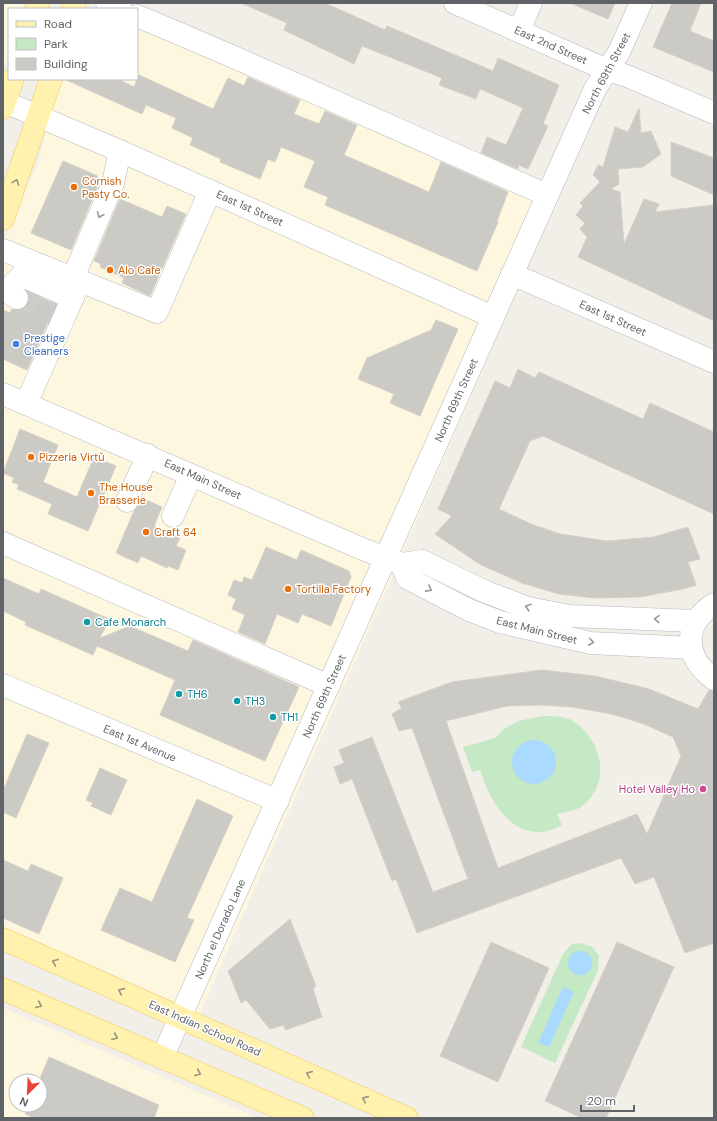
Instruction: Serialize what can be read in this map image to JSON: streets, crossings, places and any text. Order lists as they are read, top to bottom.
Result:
{
  "streets": {
    "main road": ["East Indian School Road"],
    "street": [
      "East 2nd Street",
      "North 69th Street",
      "East 1st Street",
      "East Main Street",
      "East 1st Avenue",
      "North el Dorado Lane"
    ]
  },
  "crossings": [
    ["East 2nd Street", "North 69th Street"],
    ["North 69th Street", "East 1st Street"],
    ["North 69th Street", "East Main Street"],
    ["North 69th Street", "East 1st Avenue"],
    ["North 69th Street", "North el Dorado Lane"],
    ["East 1st Avenue", "North el Dorado Lane"],
    ["North el Dorado Lane", "East Indian School Road"]
  ],
  "places": [
    "Cornish Pasty Co.",
    "Alo Cafe",
    "Prestige Cleaners",
    "Pizzeria Virtù",
    "The House Brasserie",
    "Craft 64",
    "Tortilla Factory",
    "Cafe Monarch",
    "TH6",
    "TH3",
    "TH1",
    "Hotel Valley Ho"
  ],
  "legend": ["Road", "Park", "Building"],
  "scale_bar": "20 m",
  "north": "bottom left"
}
